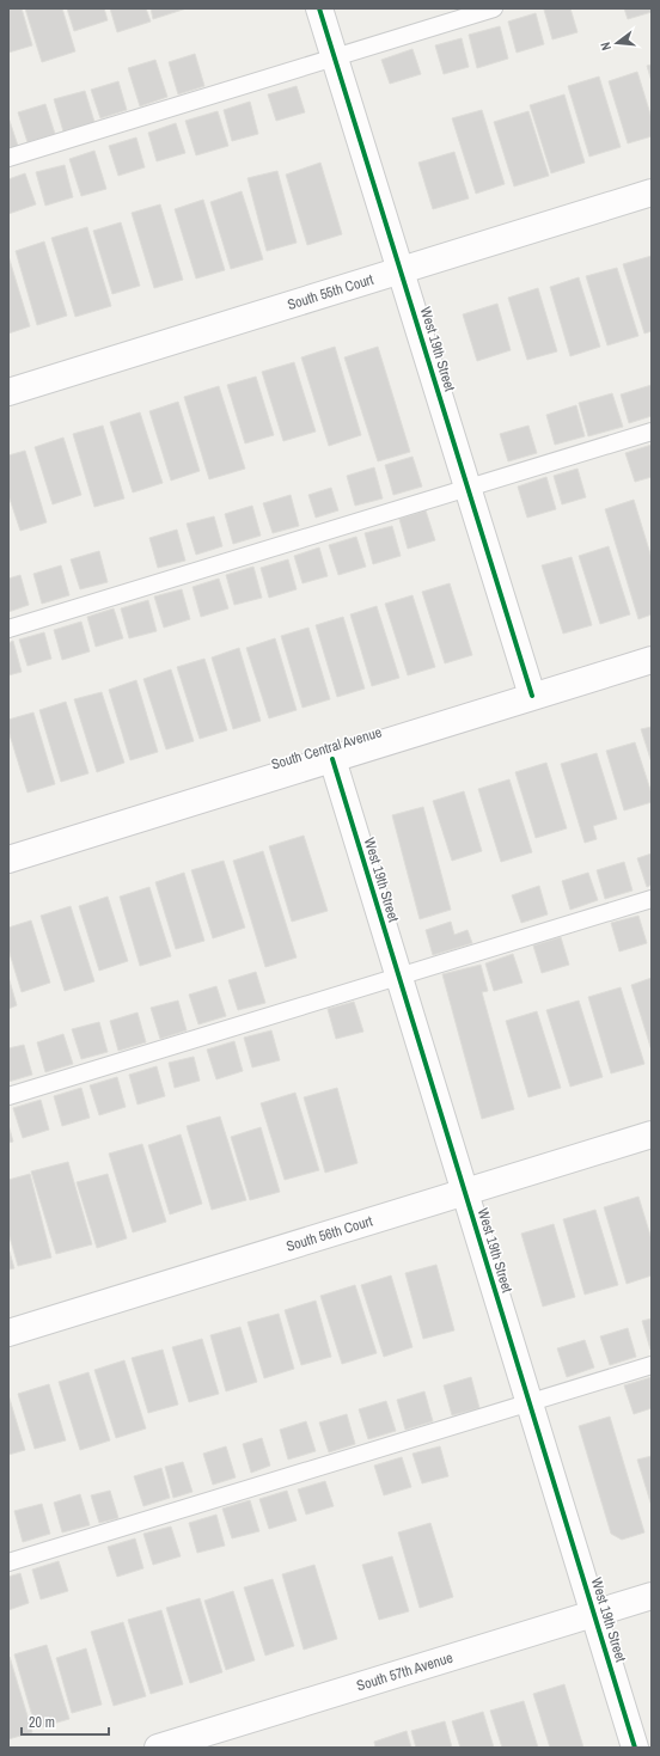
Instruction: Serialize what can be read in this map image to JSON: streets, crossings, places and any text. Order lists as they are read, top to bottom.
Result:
{
  "streets": {
    "street": [
      "South 55th Court",
      "West 19th Street",
      "South Central Avenue",
      "South 56th Court",
      "South 57th Avenue"
    ]
  },
  "crossings": [
    ["South 55th Court", "West 19th Street"],
    ["West 19th Street", "South Central Avenue"],
    ["West 19th Street", "South 56th Court"],
    ["West 19th Street", "South 57th Avenue"]
  ],
  "scale_bar": "20 m",
  "north": "left"
}
